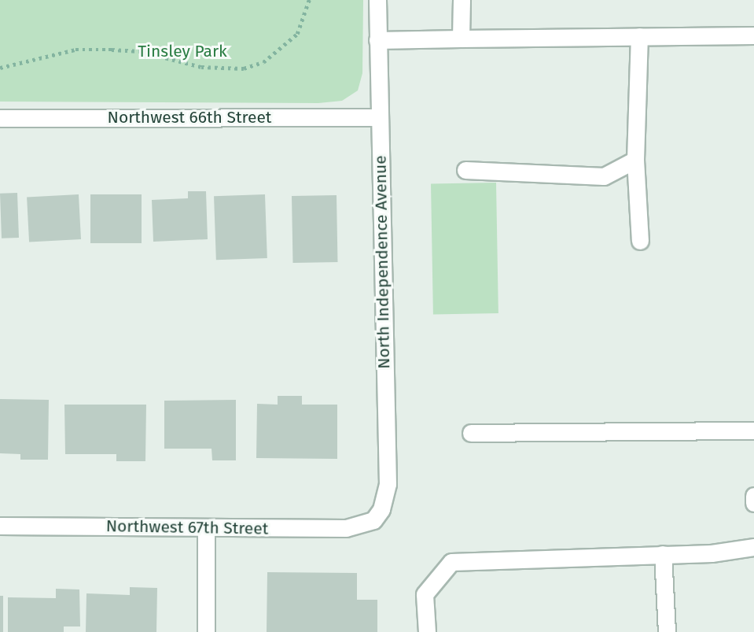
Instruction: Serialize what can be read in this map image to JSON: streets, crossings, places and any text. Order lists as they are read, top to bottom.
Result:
{
  "streets": {
    "street": ["Northwest 66th Street", "North Independence Avenue", "Northwest 67th Street"]
  },
  "crossings": [
    ["Northwest 66th Street", "North Independence Avenue"],
    ["North Independence Avenue", "Northwest 67th Street"]
  ],
  "parks": ["Tinsley Park"]
}
